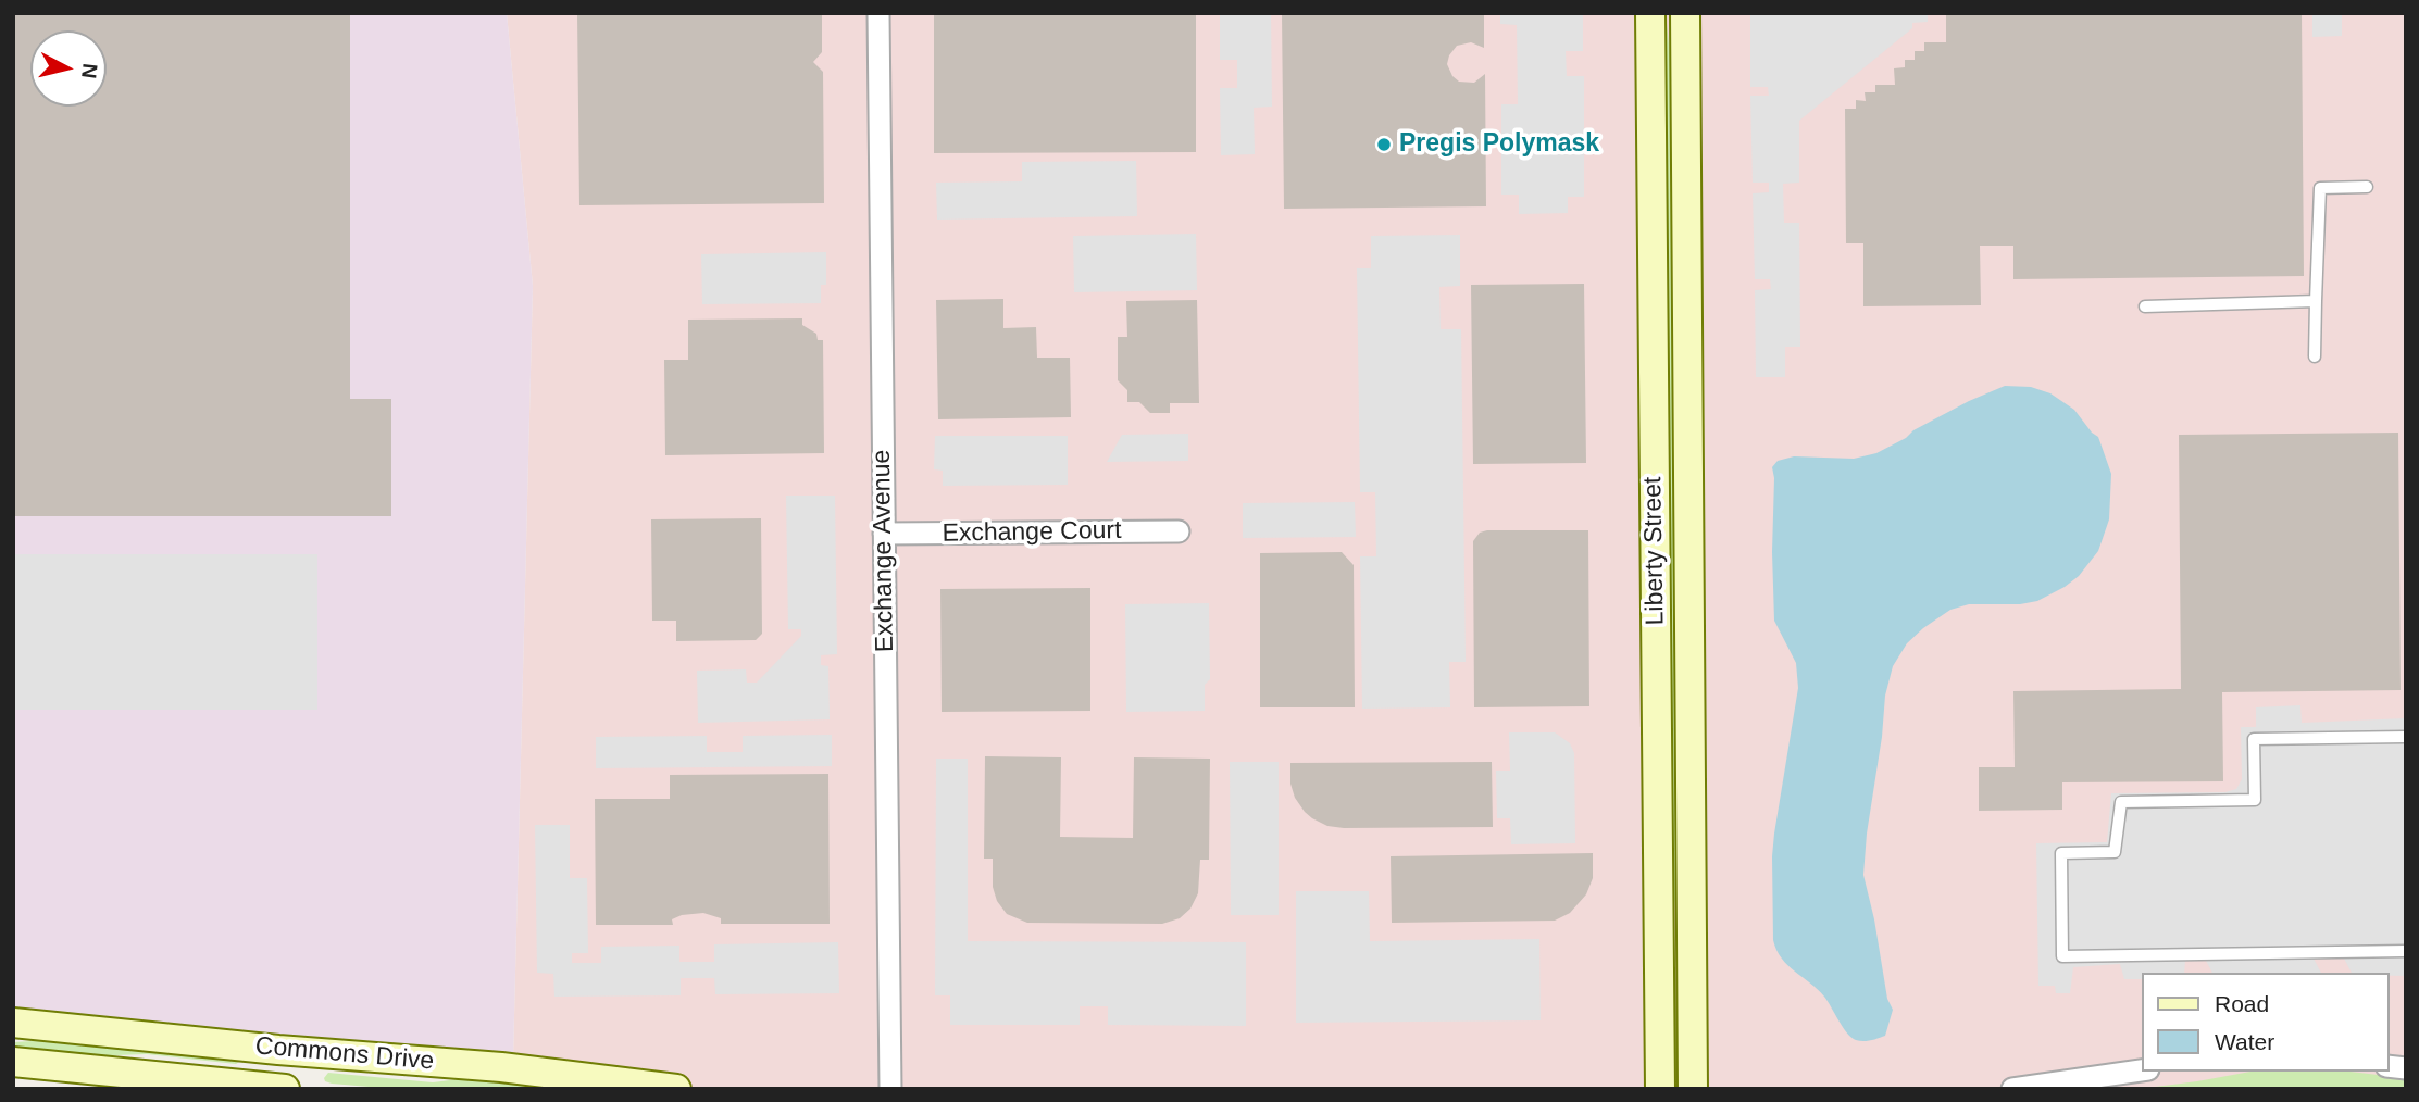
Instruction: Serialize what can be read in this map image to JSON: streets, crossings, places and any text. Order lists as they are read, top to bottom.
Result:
{
  "streets": {
    "street": [
      "Exchange Court",
      "Exchange Avenue",
      "Liberty Street",
      "Commons Drive"
    ]
  },
  "crossings": [
    ["Exchange Court", "Exchange Avenue"]
  ],
  "places": ["Pregis Polymask"],
  "legend": ["Road", "Water"],
  "north": "right"
}
